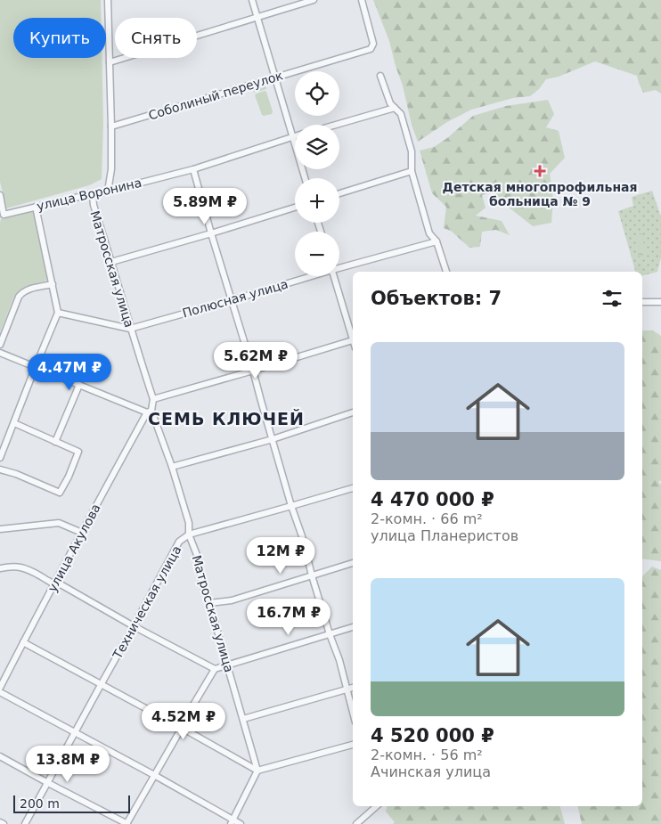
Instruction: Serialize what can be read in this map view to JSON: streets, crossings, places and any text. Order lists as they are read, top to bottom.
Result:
{
  "streets": {
    "street": [
      "Соболиный переулок",
      "улица Воронина",
      "Матросская улица",
      "Полюсная улица",
      "улица Акулова",
      "Техническая улица"
    ]
  },
  "crossings": [
    ["улица Воронина", "Матросская улица"],
    ["Матросская улица", "Полюсная улица"],
    ["Матросская улица", "улица Акулова"],
    ["Матросская улица", "Техническая улица"]
  ],
  "districts": ["СЕМЬ КЛЮЧЕЙ"],
  "places": {
    "health": ["Детская многопрофильная больница № 9"]
  },
  "scale_bar": "200 m",
  "page": {
    "chip": ["Купить", "Снять"],
    "map_buttons": ["+", "−"],
    "price": [
      "5.89M ₽",
      "5.62M ₽",
      "4.47M ₽",
      "12M ₽",
      "16.7M ₽",
      "4.52M ₽",
      "13.8M ₽"
    ],
    "heading": "Объектов: 7",
    "list": [
      {
        "name": "4 470 000 ₽",
        "note": "2-комн. · 66 m² · улица Планеристов"
      },
      {
        "name": "4 520 000 ₽",
        "note": "2-комн. · 56 m² · Ачинская улица"
      }
    ],
    "scale": "200 m"
  }
}
